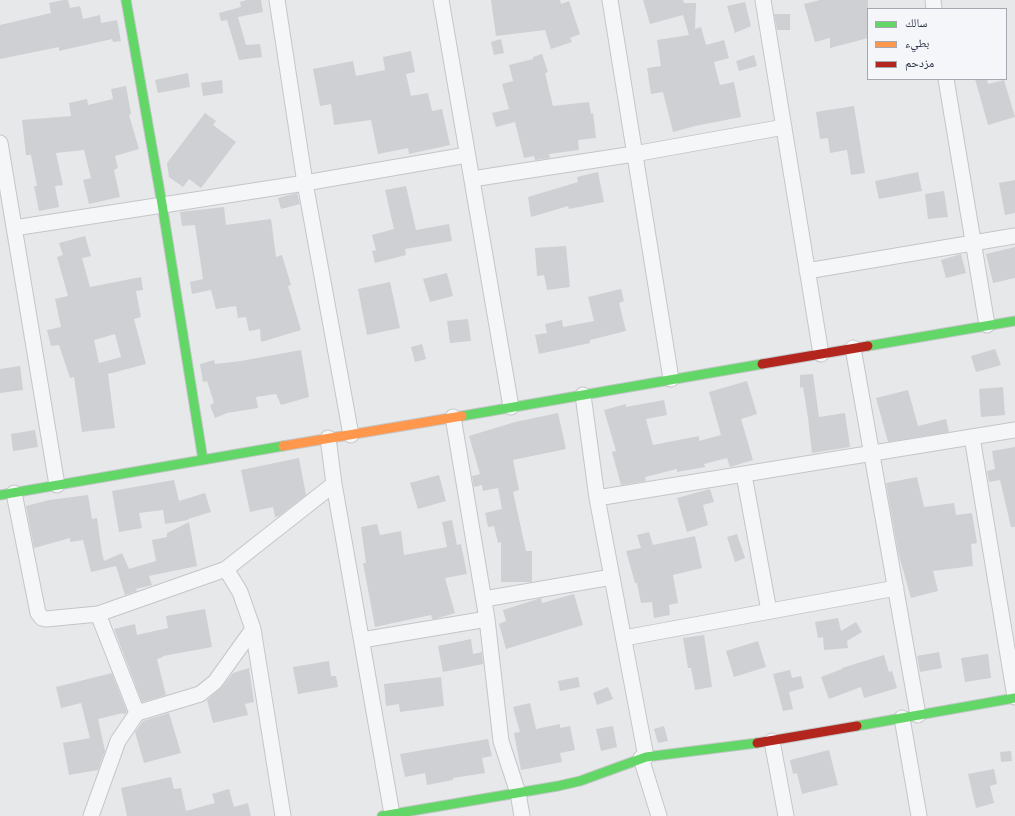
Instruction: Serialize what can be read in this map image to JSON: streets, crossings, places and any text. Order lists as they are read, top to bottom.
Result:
{
  "legend": ["سالك", "بطيء", "مزدحم"]
}
